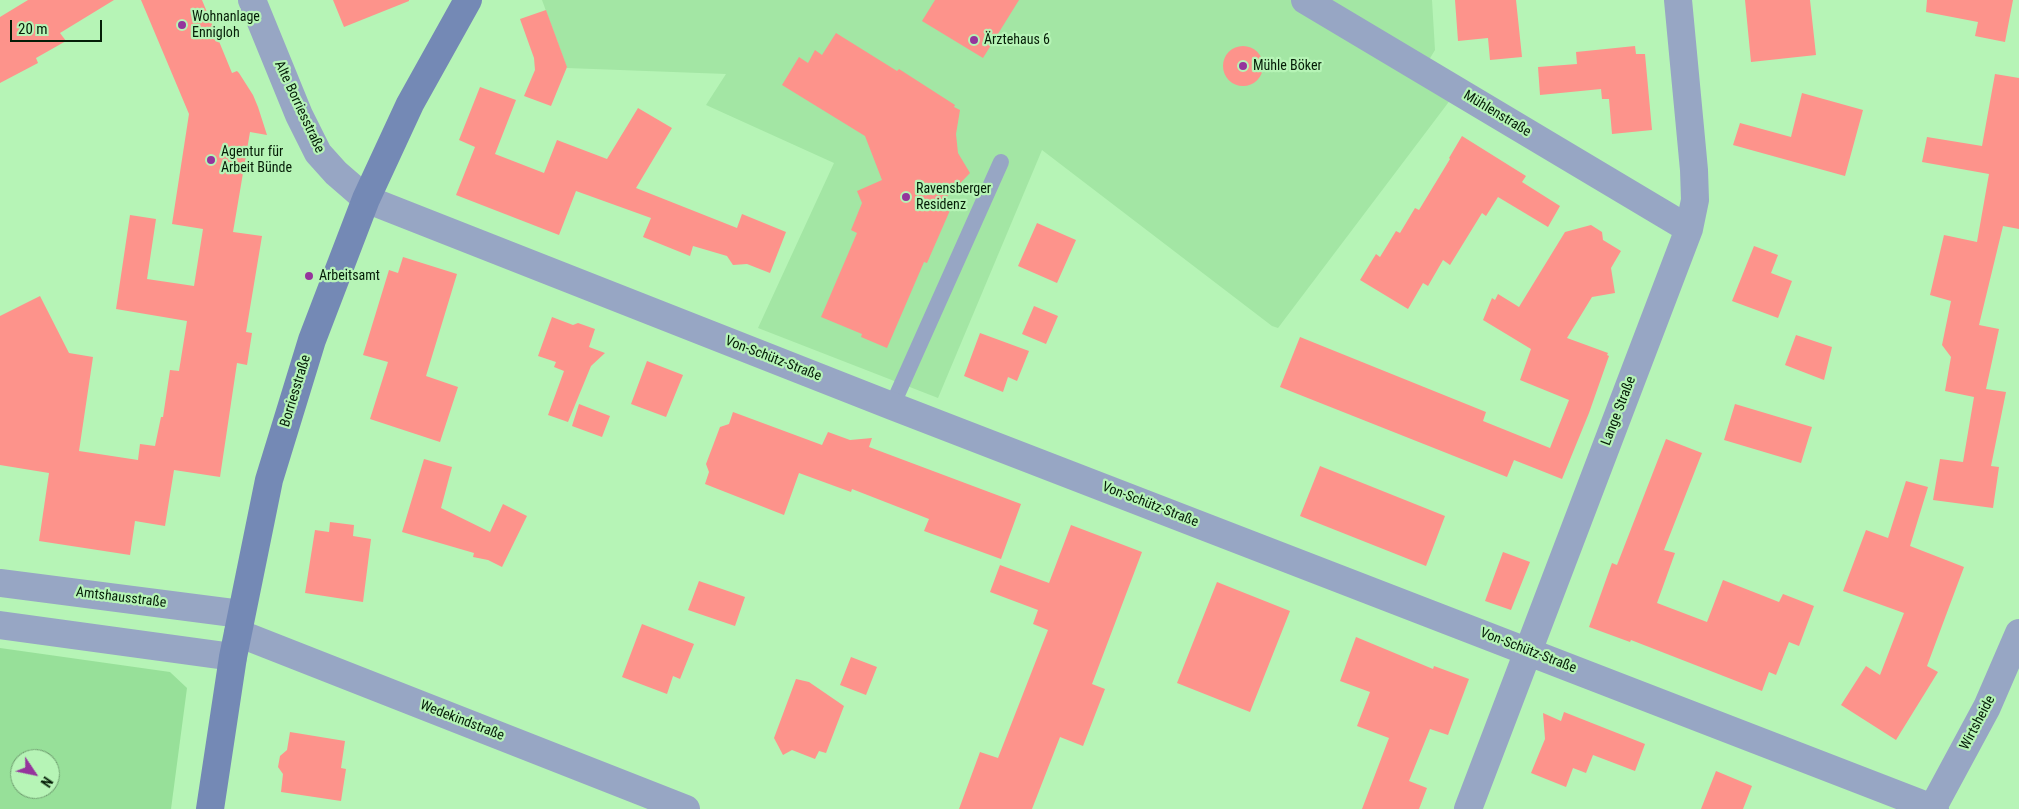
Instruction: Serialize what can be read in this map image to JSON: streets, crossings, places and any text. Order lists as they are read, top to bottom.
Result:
{
  "streets": {
    "main road": ["Borriesstraße"],
    "street": [
      "Alte Borriesstraße",
      "Mühlenstraße",
      "Von-Schütz-Straße",
      "Lange Straße",
      "Amtshausstraße",
      "Wedekindstraße",
      "Wirtsheide"
    ]
  },
  "crossings": [
    ["Alte Borriesstraße", "Von-Schütz-Straße"],
    ["Alte Borriesstraße", "Borriesstraße"],
    ["Mühlenstraße", "Lange Straße"],
    ["Von-Schütz-Straße", "Borriesstraße"],
    ["Von-Schütz-Straße", "Lange Straße"],
    ["Von-Schütz-Straße", "Wirtsheide"],
    ["Borriesstraße", "Amtshausstraße"],
    ["Borriesstraße", "Wedekindstraße"],
    ["Amtshausstraße", "Wedekindstraße"]
  ],
  "places": [
    "Wohnanlage Ennigloh",
    "Ärztehaus 6",
    "Mühle Böker",
    "Agentur für Arbeit Bünde",
    "Ravensberger Residenz",
    "Arbeitsamt"
  ],
  "scale_bar": "20 m",
  "north": "bottom right"
}
